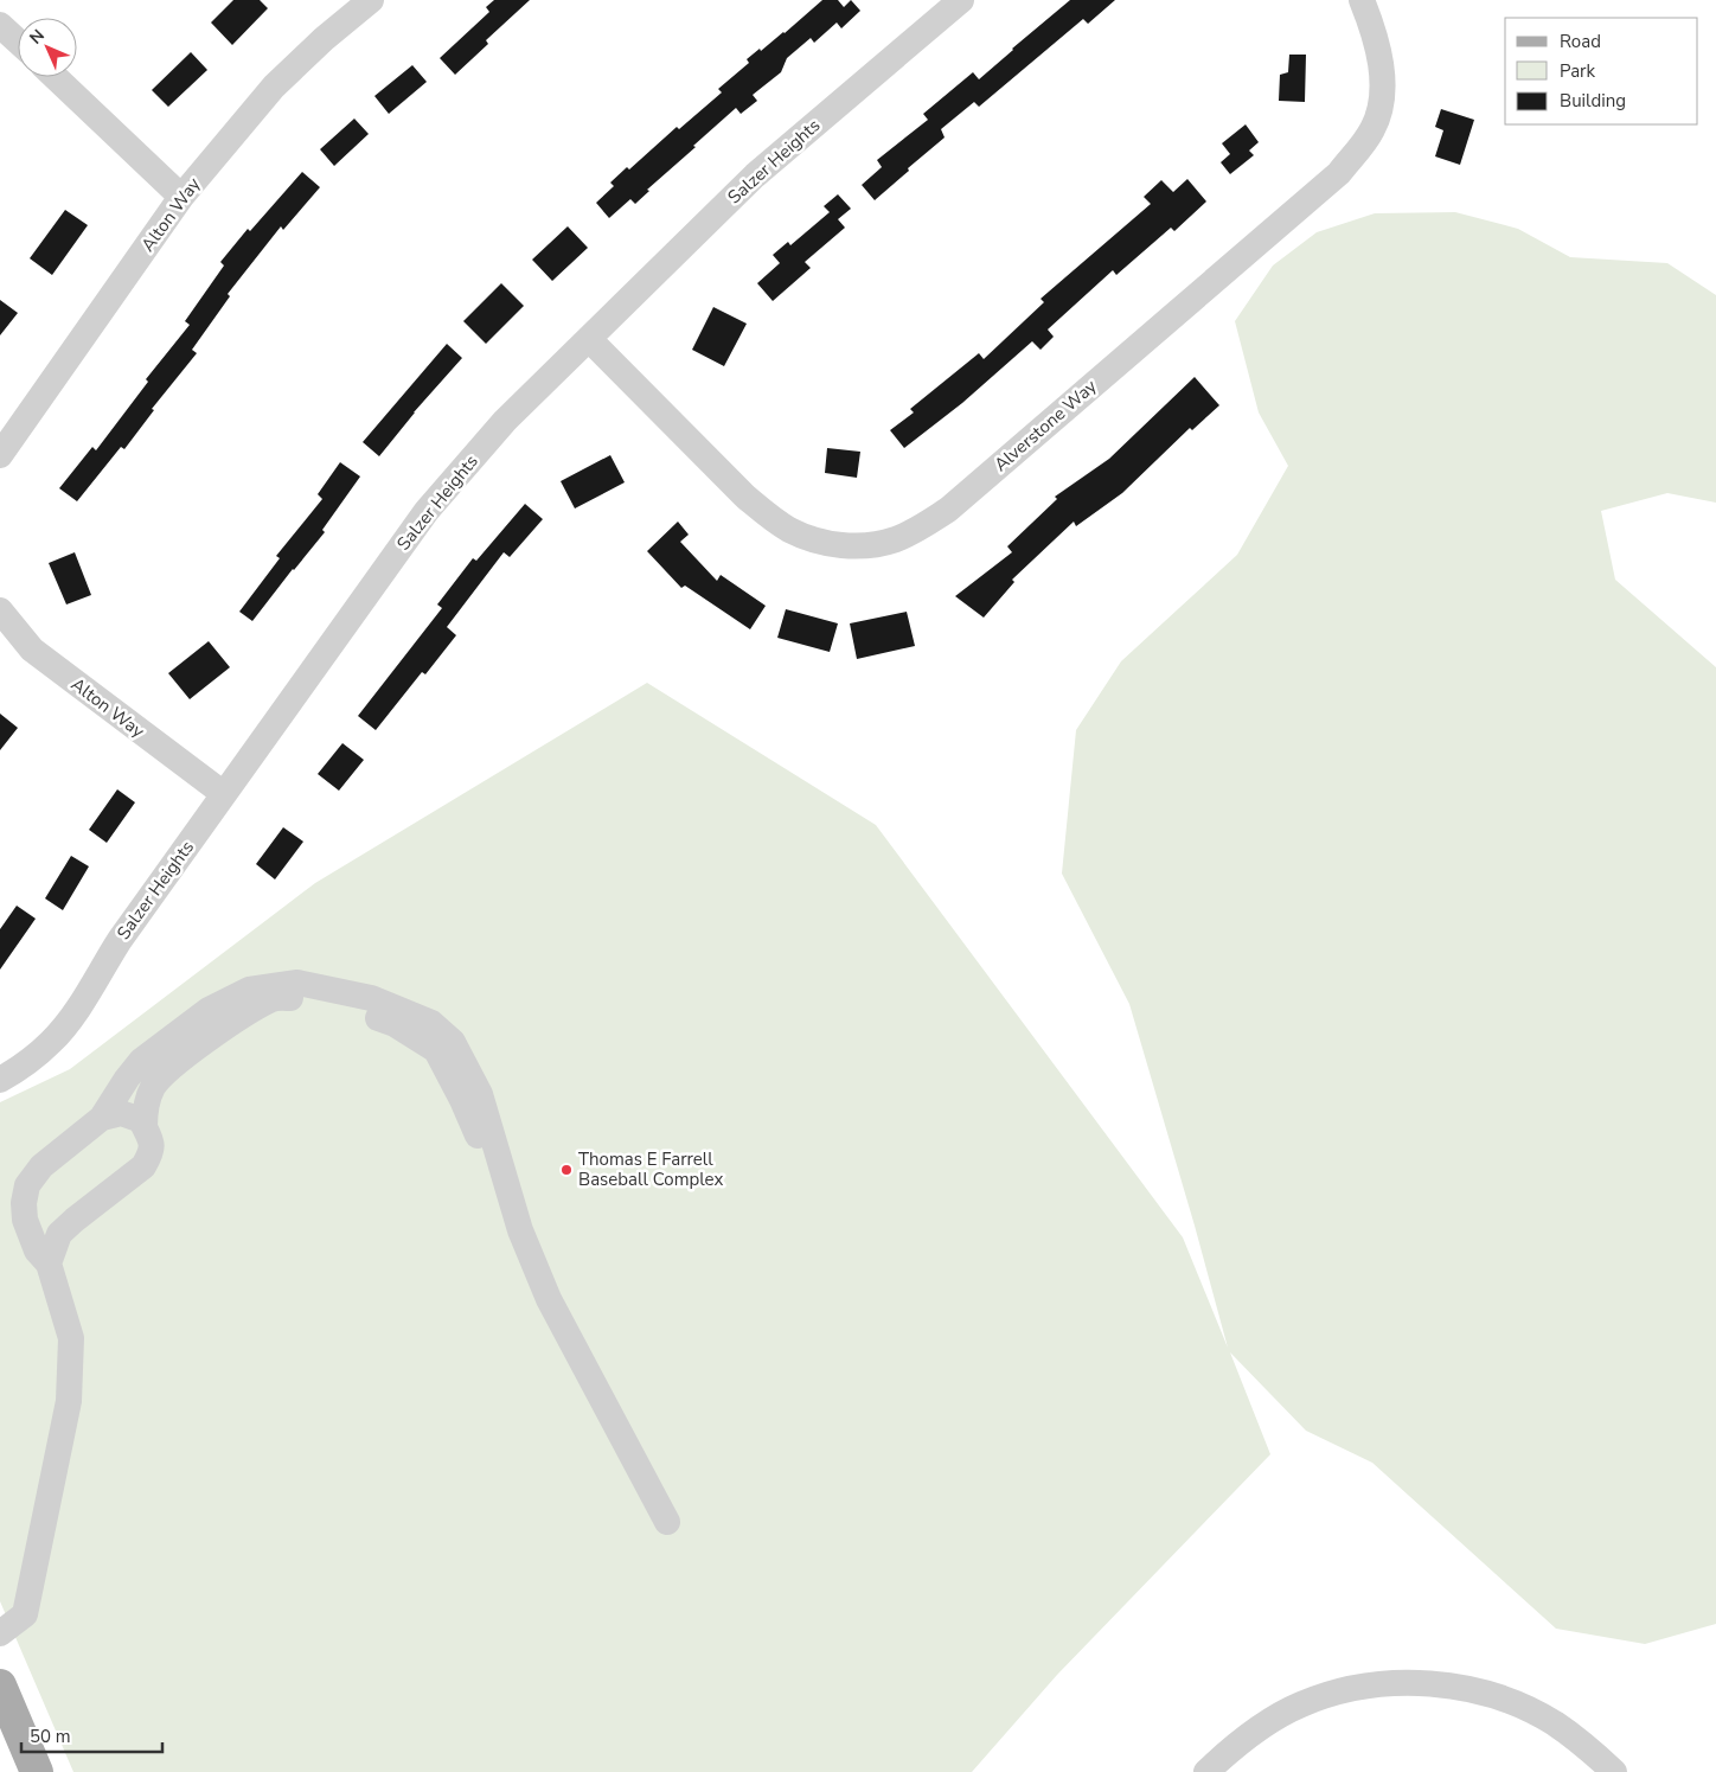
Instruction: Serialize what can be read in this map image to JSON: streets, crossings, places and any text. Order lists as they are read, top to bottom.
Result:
{
  "streets": {
    "street": ["Salzer Heights", "Alton Way", "Alverstone Way"]
  },
  "crossings": [
    ["Salzer Heights", "Alton Way"],
    ["Salzer Heights", "Alverstone Way"]
  ],
  "places": ["Thomas E Farrell Baseball Complex"],
  "legend": ["Road", "Park", "Building"],
  "scale_bar": "50 m",
  "north": "top left"
}
